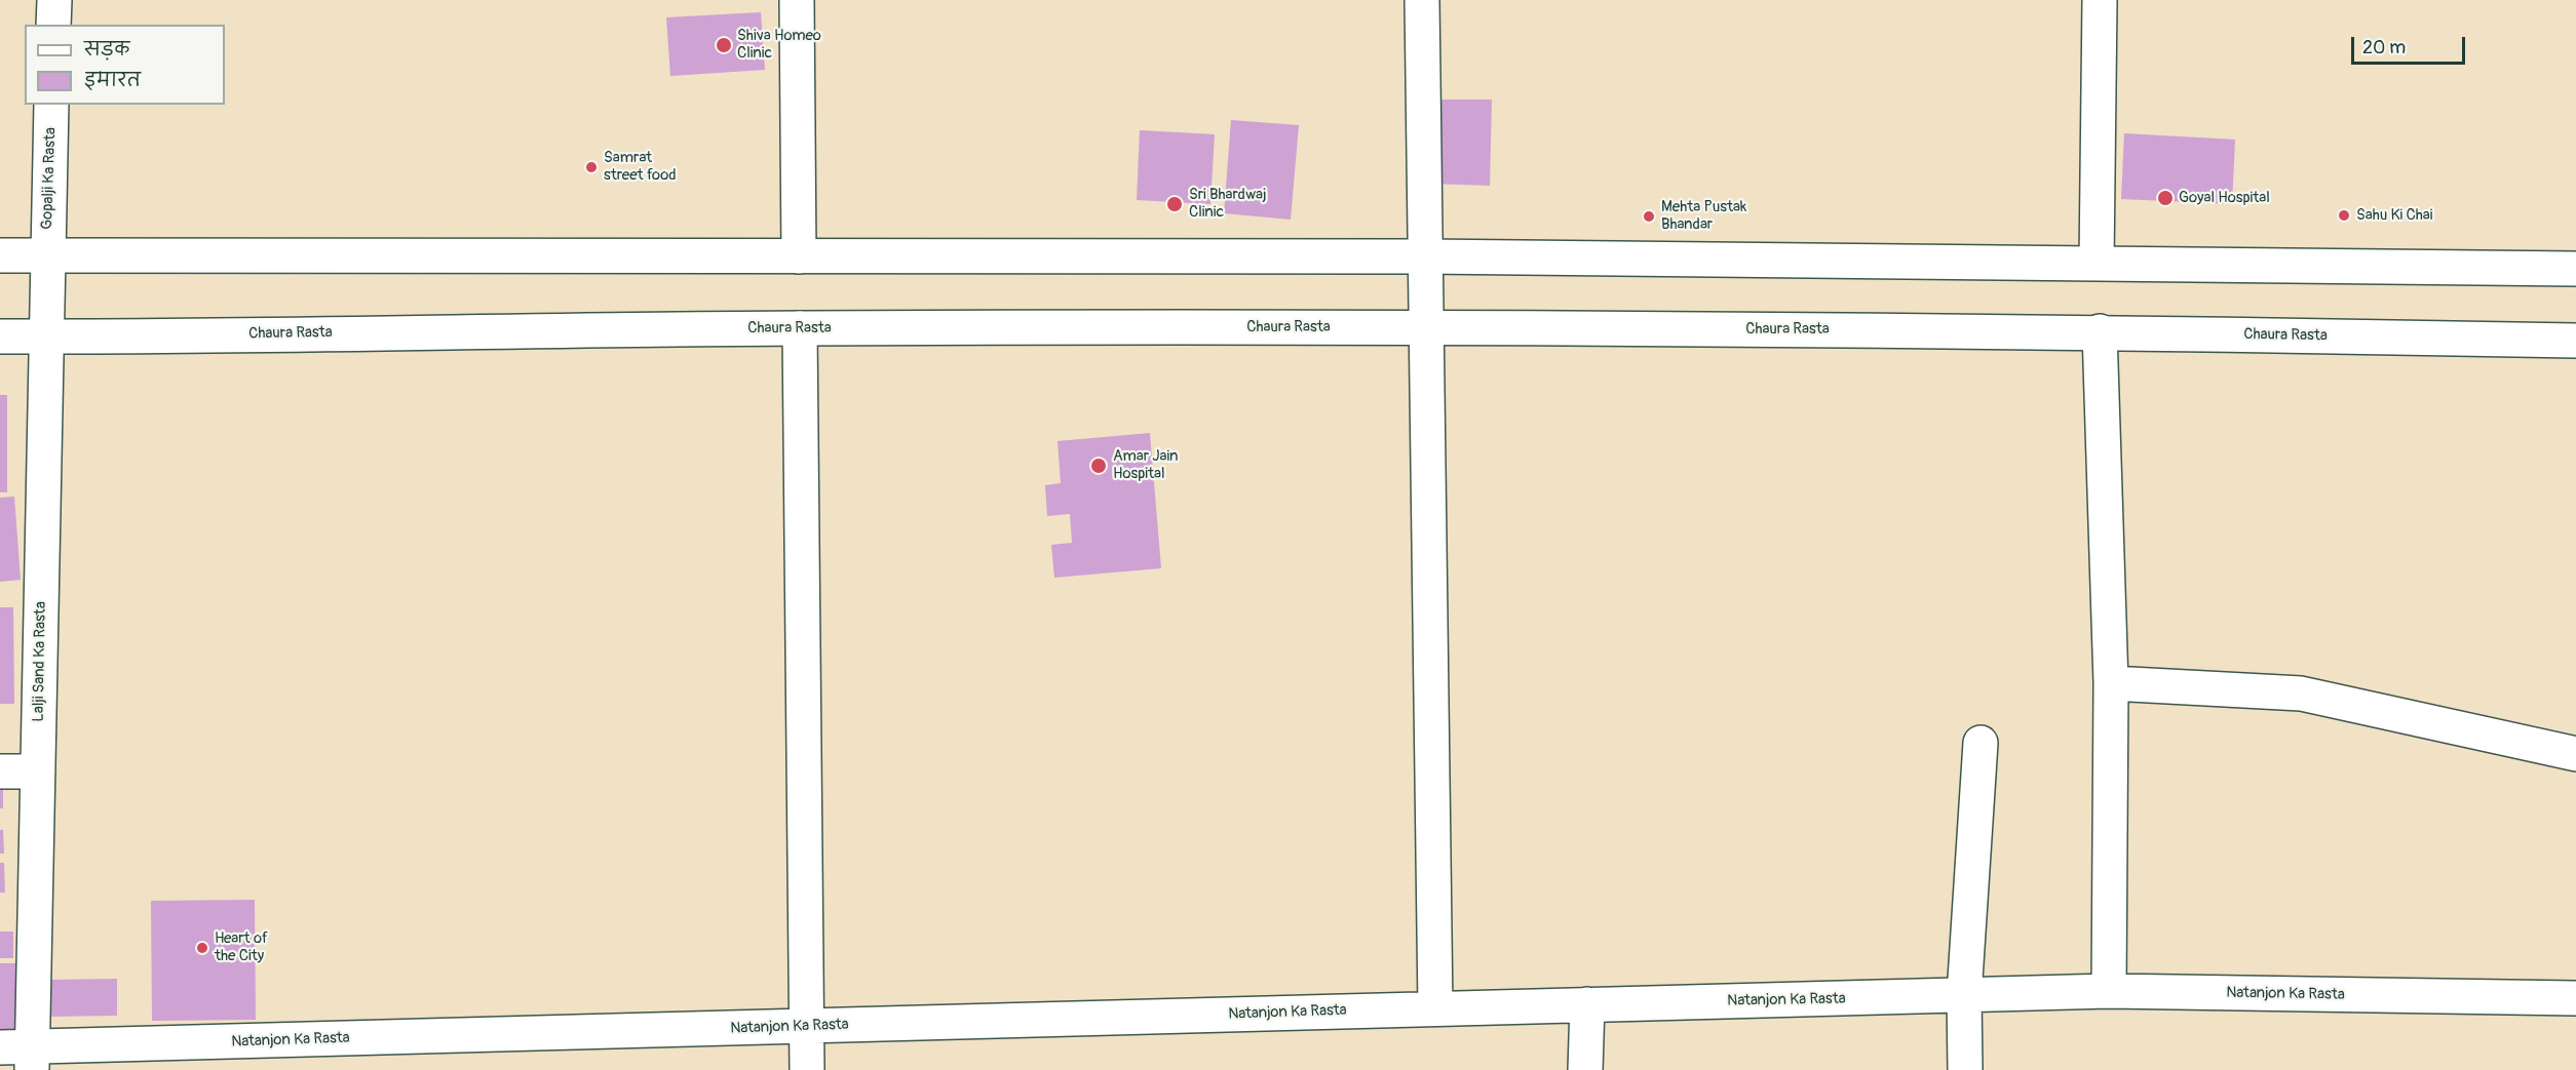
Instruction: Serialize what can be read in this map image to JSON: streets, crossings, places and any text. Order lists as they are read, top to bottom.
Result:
{
  "streets": {
    "street": [
      "Gopalji Ka Rasta",
      "Chaura Rasta",
      "Lalji Sand Ka Rasta",
      "Natanjon Ka Rasta"
    ]
  },
  "crossings": [
    ["Gopalji Ka Rasta", "Lalji Sand Ka Rasta"],
    ["Chaura Rasta", "Lalji Sand Ka Rasta"],
    ["Lalji Sand Ka Rasta", "Natanjon Ka Rasta"]
  ],
  "places": [
    "Shiva Homeo Clinic",
    "Samrat street food",
    "Goyal Hospital",
    "Sri Bhardwaj Clinic",
    "Sahu Ki Chai",
    "Mehta Pustak Bhandar",
    "Amar Jain Hospital",
    "Heart of the City"
  ],
  "legend": ["सड़क", "इमारत"],
  "scale_bar": "20 m"
}
